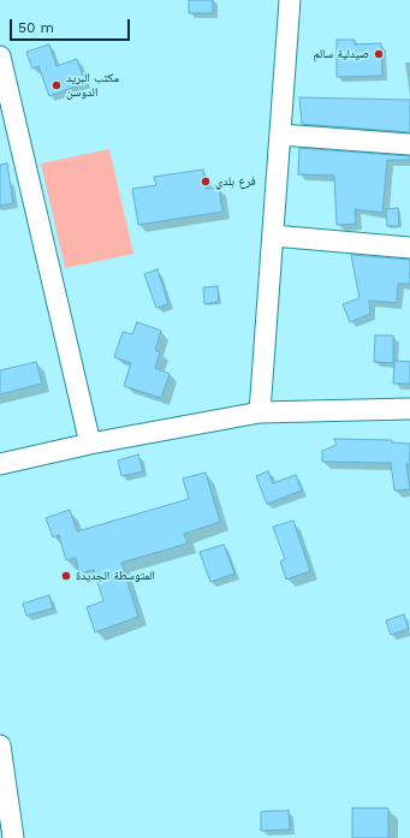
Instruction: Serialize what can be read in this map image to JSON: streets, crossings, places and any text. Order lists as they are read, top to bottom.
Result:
{
  "places": [
    "صيدلية سالم",
    "مكتب البريد الدوسن",
    "فرع بلدي",
    "المتوسطة الجديدة"
  ],
  "scale_bar": "50 m"
}
